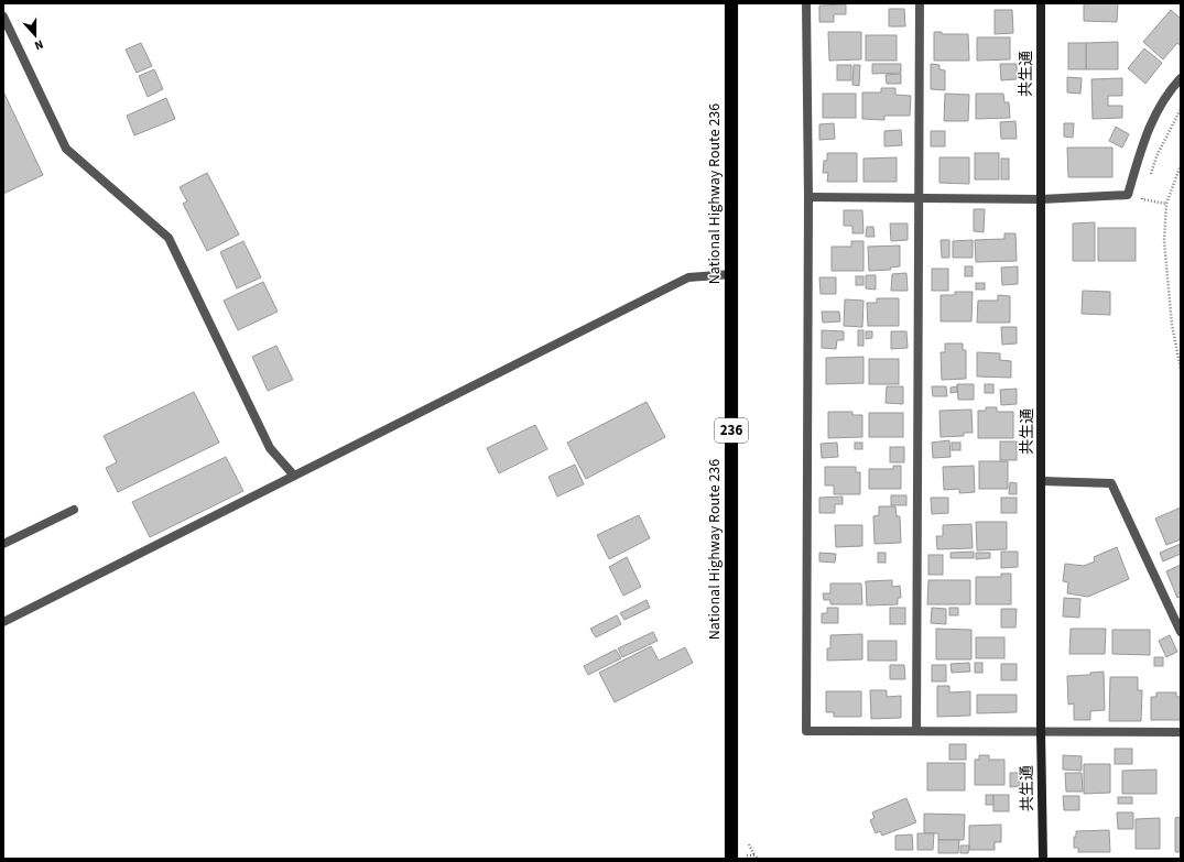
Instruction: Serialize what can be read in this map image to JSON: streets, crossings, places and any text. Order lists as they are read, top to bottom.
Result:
{
  "streets": {
    "highway": ["National Highway Route 236", "236"],
    "street": ["共生通"]
  },
  "north": "bottom"
}
